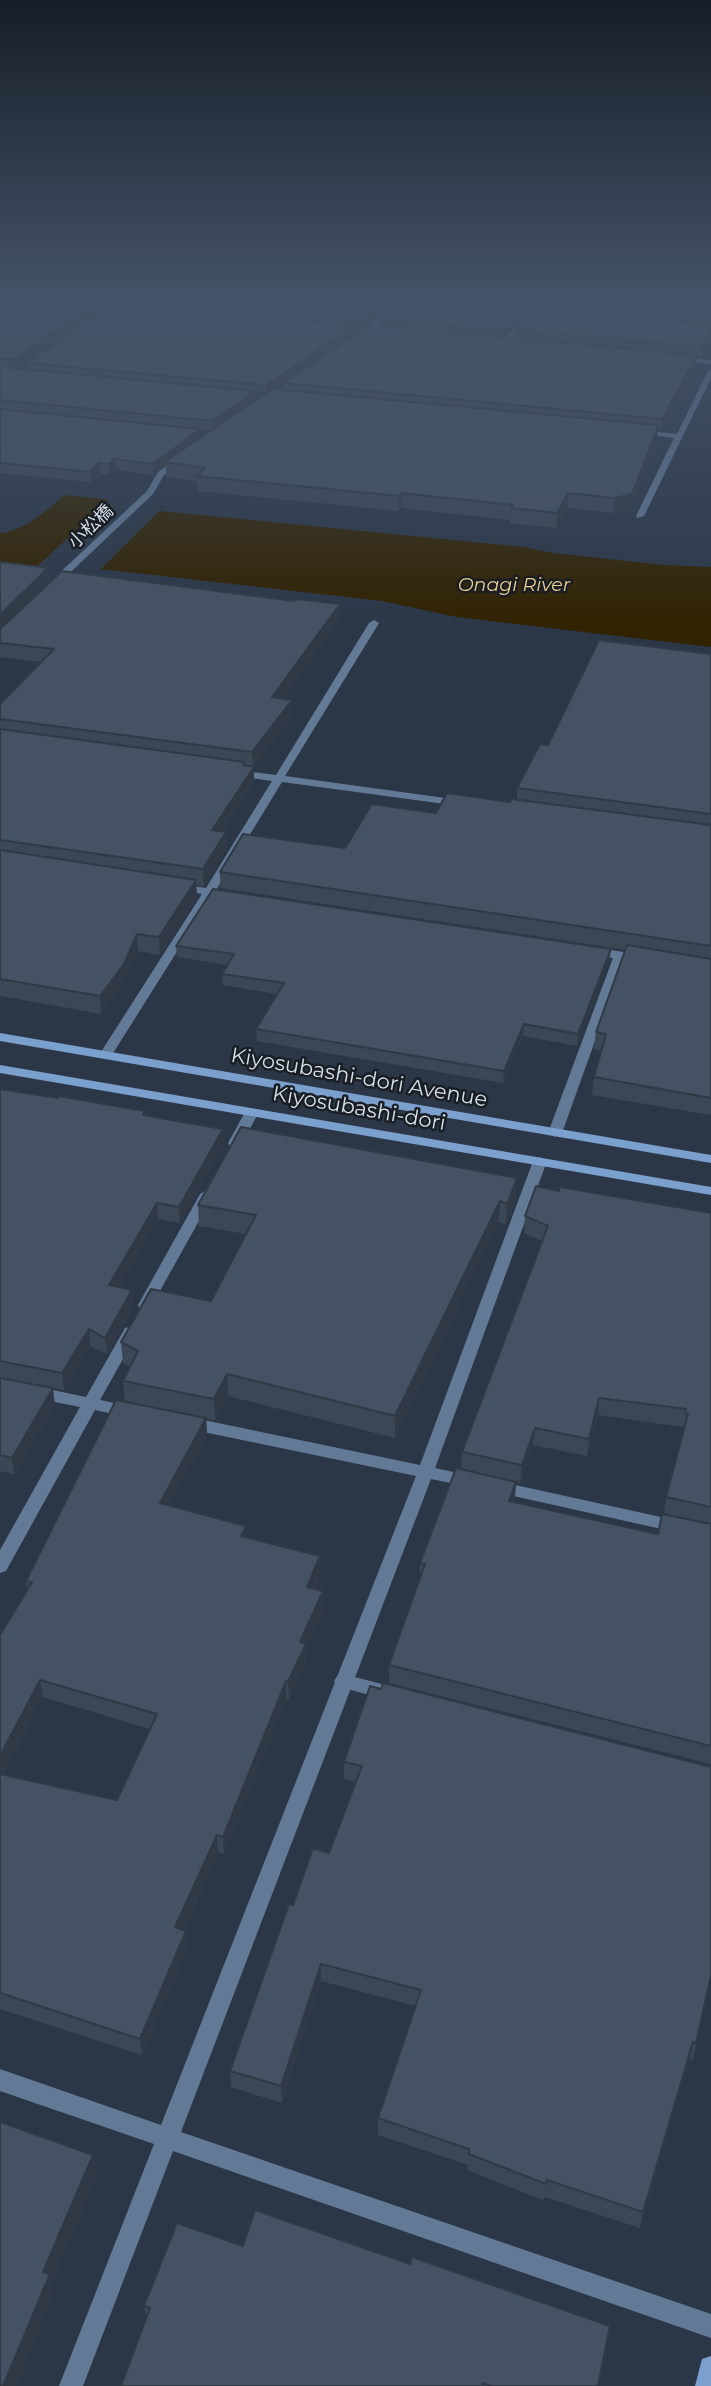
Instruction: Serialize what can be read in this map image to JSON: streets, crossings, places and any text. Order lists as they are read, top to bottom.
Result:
{
  "streets": {
    "main road": ["Kiyosubashi-dori Avenue", "Kiyosubashi-dori"],
    "street": ["小松橋"]
  },
  "water": ["Onagi River"]
}
